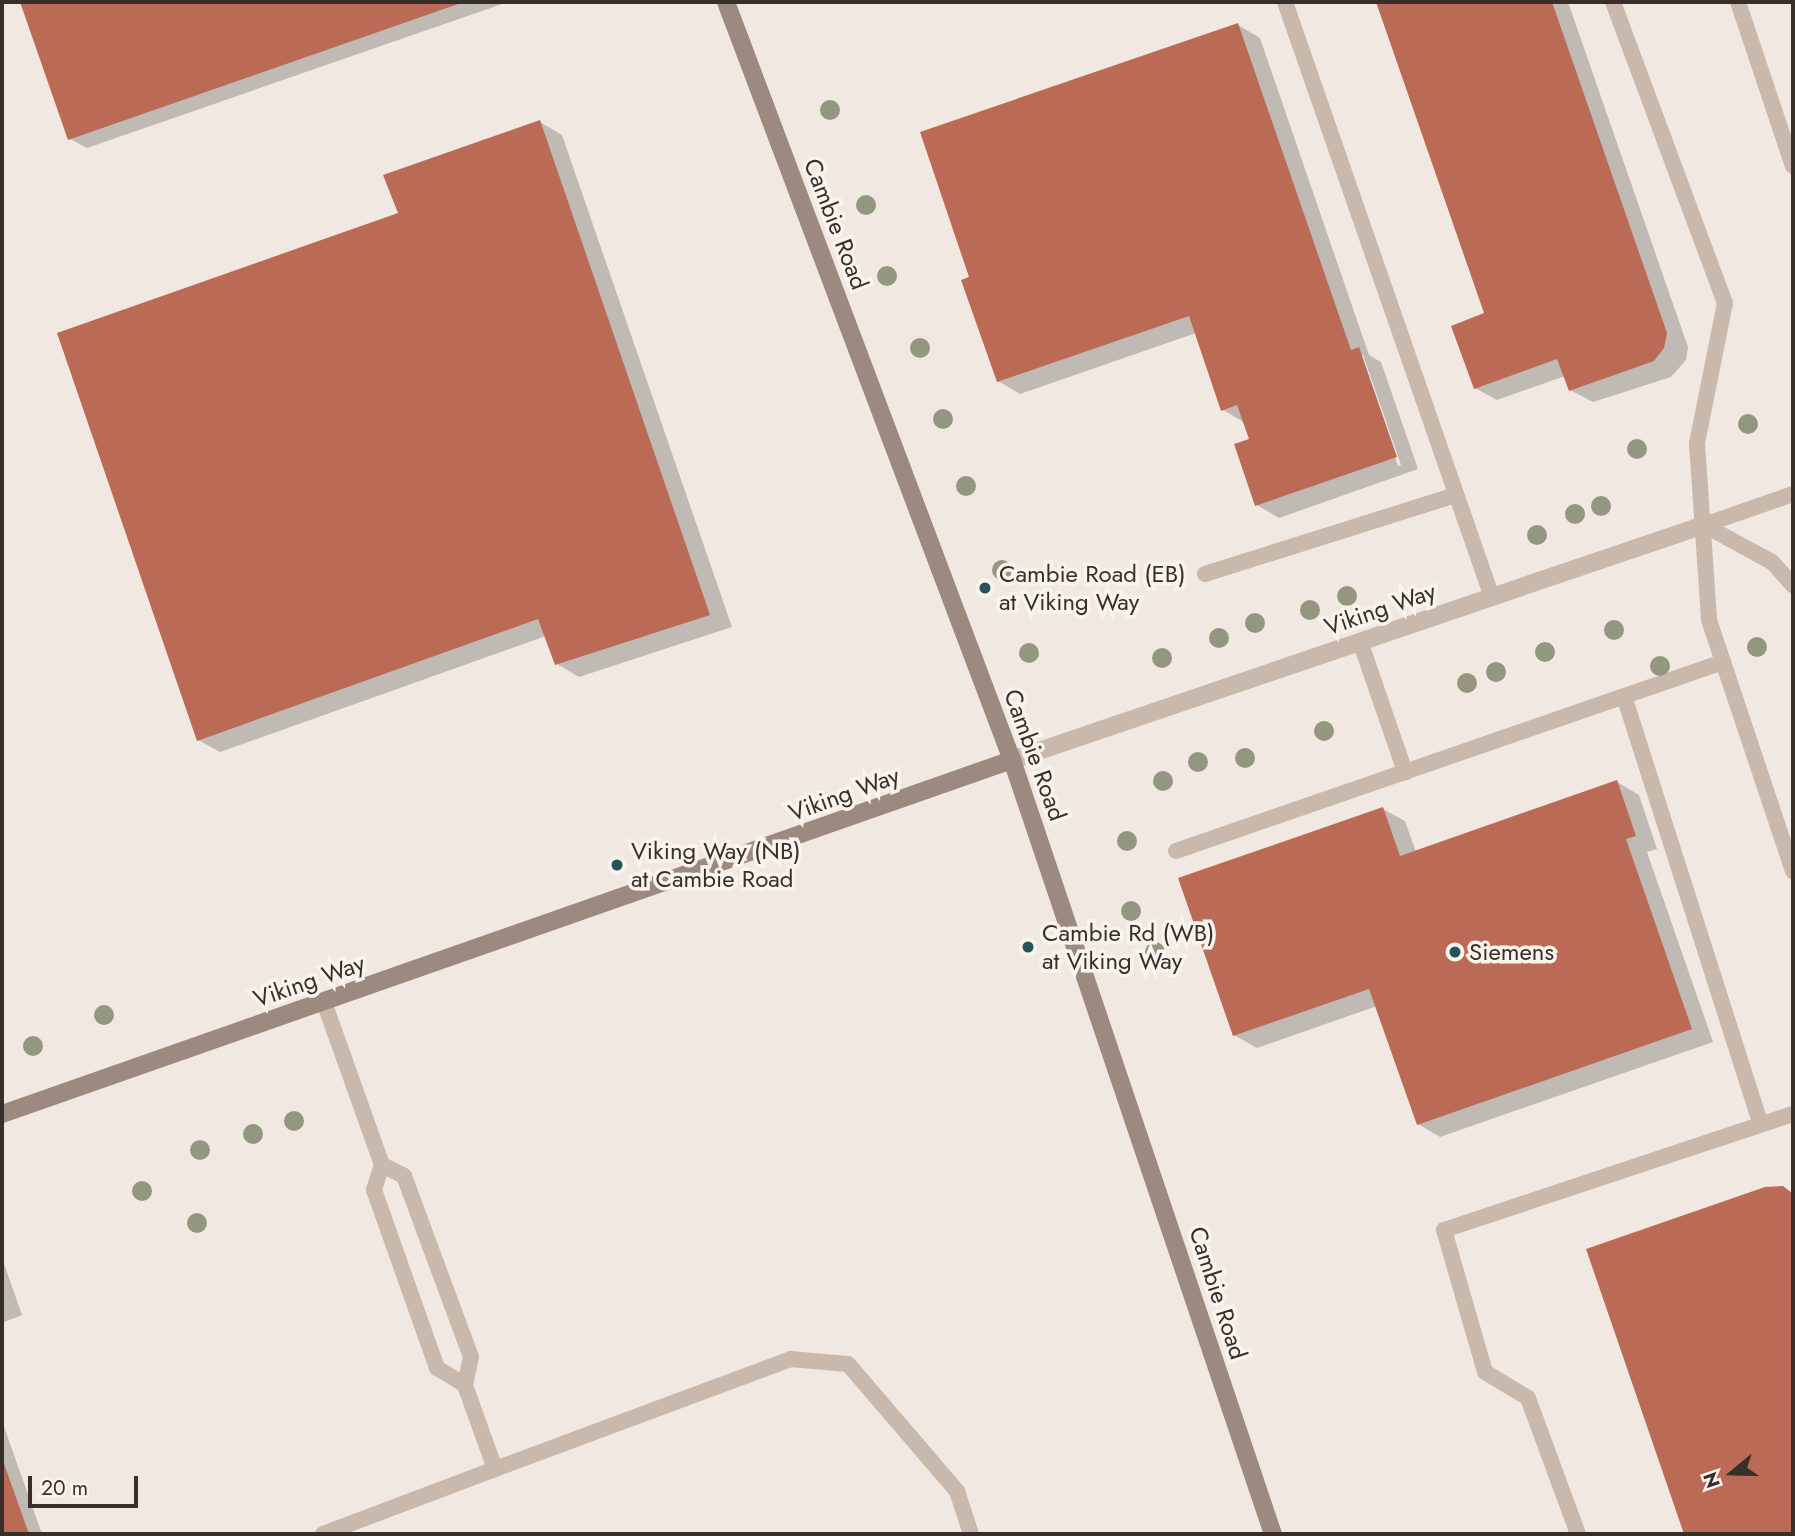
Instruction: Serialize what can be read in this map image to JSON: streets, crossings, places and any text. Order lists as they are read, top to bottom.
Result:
{
  "streets": {
    "main road": ["Cambie Road", "Viking Way"]
  },
  "crossings": [
    ["Cambie Road", "Viking Way"]
  ],
  "places": [
    "Cambie Road (EB) at Viking Way",
    "Viking Way (NB) at Cambie Road",
    "Cambie Rd (WB) at Viking Way",
    "Siemens"
  ],
  "scale_bar": "20 m",
  "north": "left"
}
